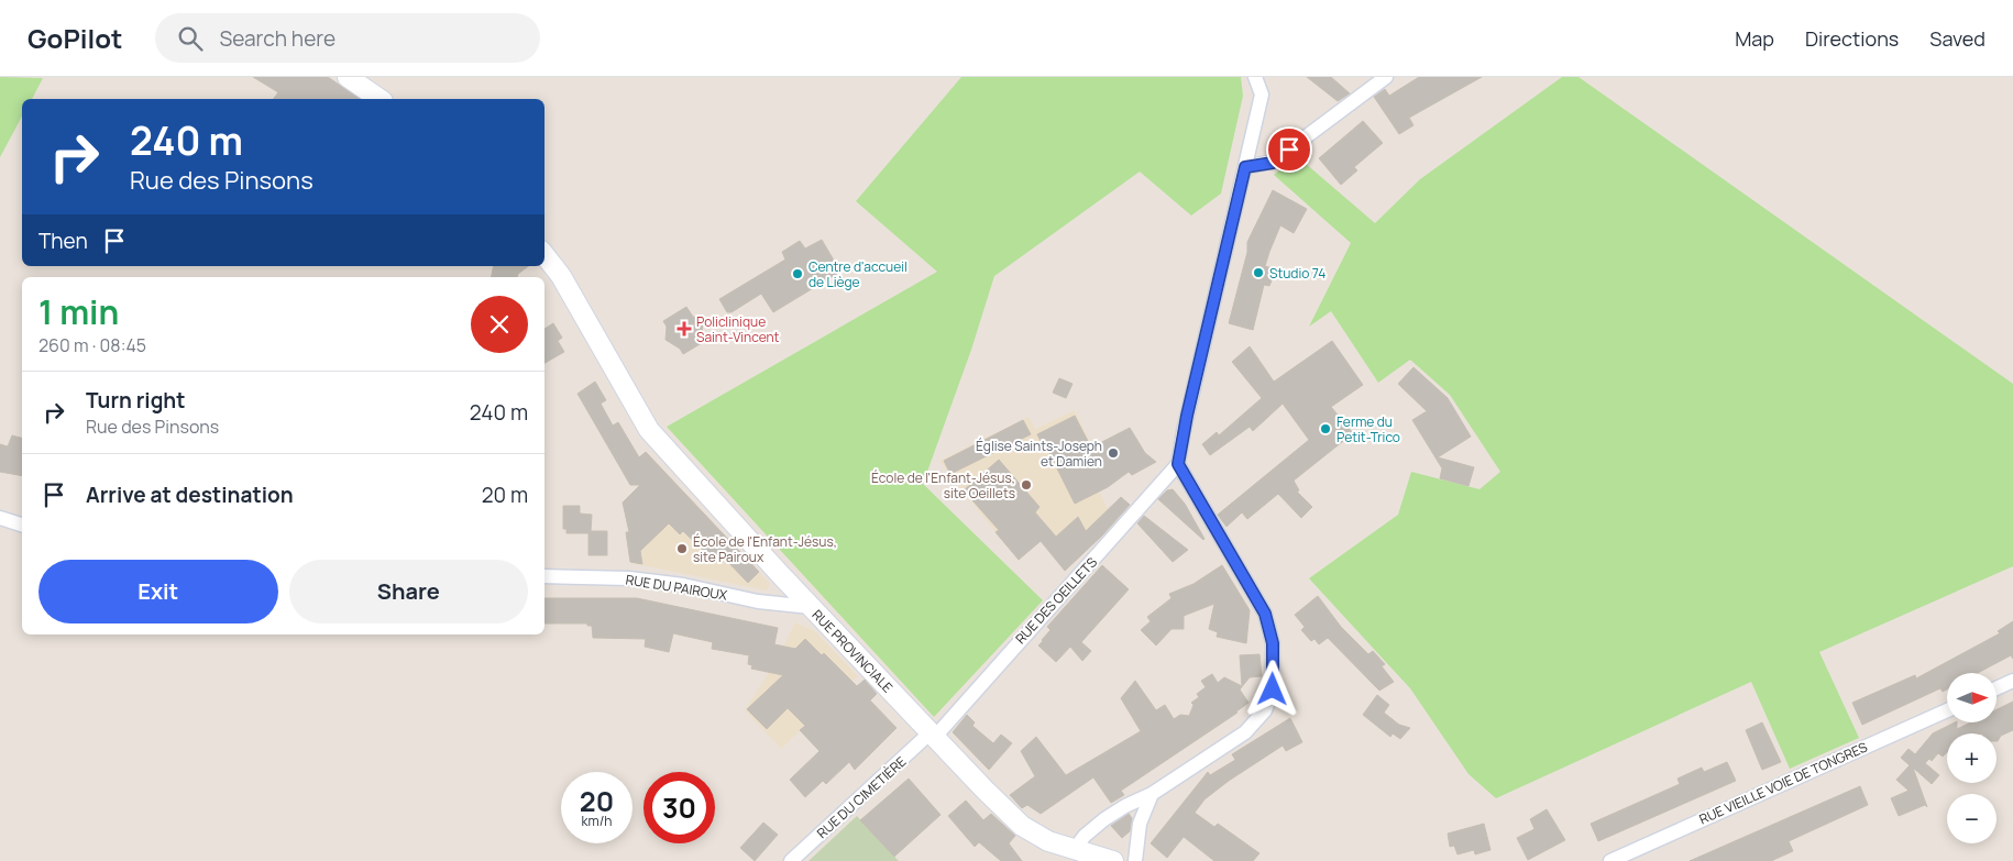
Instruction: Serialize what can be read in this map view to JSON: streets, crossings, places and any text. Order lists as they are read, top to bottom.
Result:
{
  "streets": {
    "main road": ["RUE PROVINCIALE"],
    "street": [
      "RUE DU PAIROUX",
      "RUE DES OEILLETS",
      "RUE VIEILLE VOIE DE TONGRES",
      "RUE DU CIMETIÈRE"
    ]
  },
  "crossings": [
    ["RUE DU PAIROUX", "RUE PROVINCIALE"],
    ["RUE DES OEILLETS", "RUE PROVINCIALE"],
    ["RUE DES OEILLETS", "RUE DU CIMETIÈRE"],
    ["RUE PROVINCIALE", "RUE DU CIMETIÈRE"]
  ],
  "places": {
    "other": [
      "Studio 74",
      "Centre d'accueil de Liège",
      "Ferme du Petit-Trico",
      "Église Saints-Joseph et Damien",
      "École de l'Enfant-Jésus, site Oeillets",
      "École de l'Enfant-Jésus, site Pairoux"
    ],
    "health": ["Policlinique Saint-Vincent"]
  },
  "north": "right",
  "page": {
    "header": "GoPilot",
    "search": "Search here",
    "nav": ["Map", "Directions", "Saved"],
    "turn": ["240 m", "Rue des Pinsons"],
    "then": "Then",
    "heading": ["1 min", "260 m · 08:45"],
    "list": [
      {
        "name": "Turn right",
        "note": "Rue des Pinsons",
        "value": "240 m"
      },
      {
        "name": "Arrive at destination",
        "value": "20 m"
      }
    ],
    "buttons": ["Exit", "Share"],
    "map_buttons": ["+", "−"],
    "speed": "20 km/h",
    "limit": "30"
  }
}
